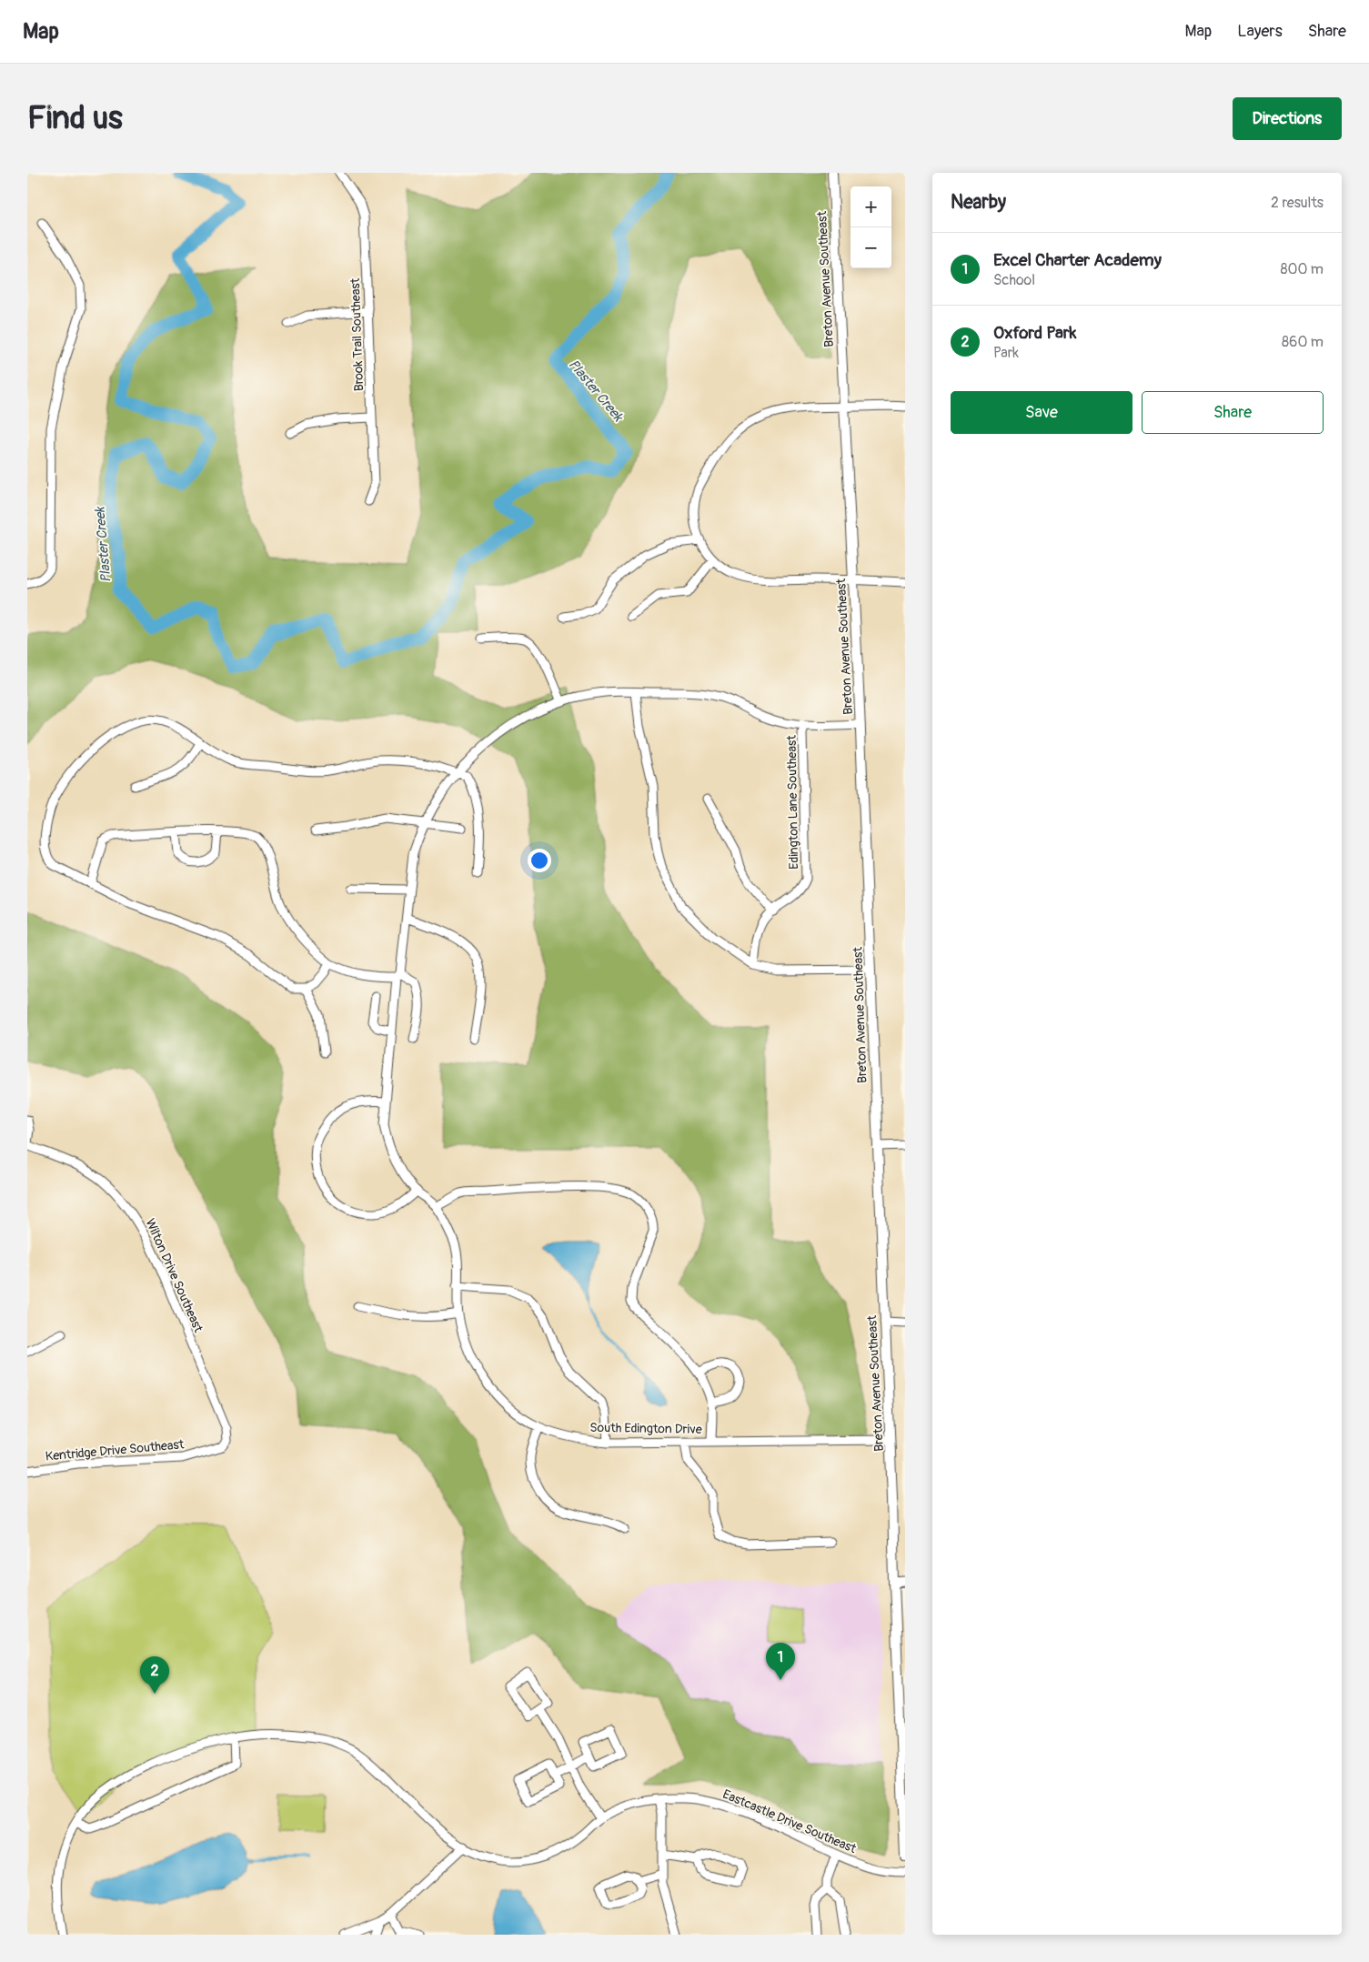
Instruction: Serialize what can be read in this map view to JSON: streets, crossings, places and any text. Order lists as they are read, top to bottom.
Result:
{
  "streets": {
    "main road": ["Breton Avenue Southeast"],
    "street": [
      "Brook Trail Southeast",
      "Edington Lane Southeast",
      "Wilton Drive Southeast",
      "South Edington Drive",
      "Kentridge Drive Southeast",
      "Eastcastle Drive Southeast"
    ]
  },
  "crossings": [
    ["Breton Avenue Southeast", "South Edington Drive"],
    ["Edington Lane Southeast", "South Edington Drive"],
    ["Wilton Drive Southeast", "Kentridge Drive Southeast"]
  ],
  "water": ["Plaster Creek"],
  "page": {
    "header": "Map",
    "nav": ["Map", "Layers", "Share"],
    "buttons": [
      "Directions",
      ["Save", "Share"]
    ],
    "title": "Find us",
    "heading": ["Nearby", "2 results"],
    "map_buttons": ["+", "−"],
    "list": [
      {
        "mark": "1",
        "name": "Excel Charter Academy",
        "note": "School",
        "value": "800 m"
      },
      {
        "mark": "2",
        "name": "Oxford Park",
        "note": "Park",
        "value": "860 m"
      }
    ],
    "pins": ["1", "2"]
  }
}
